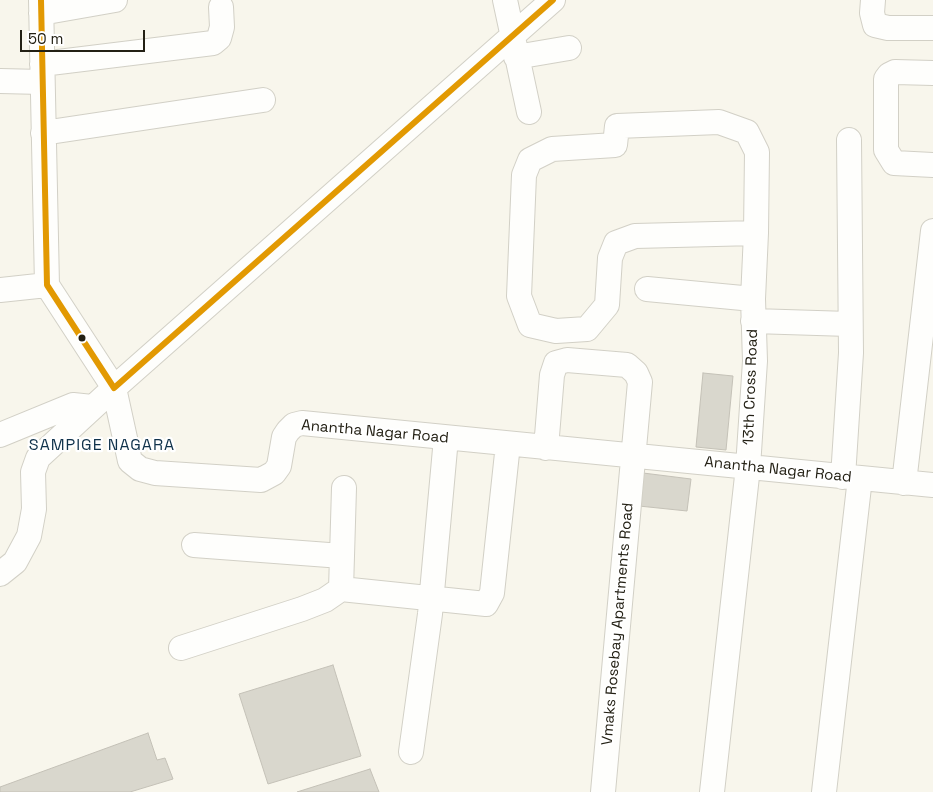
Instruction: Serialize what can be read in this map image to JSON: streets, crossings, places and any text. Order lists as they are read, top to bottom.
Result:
{
  "streets": {
    "street": ["13th Cross Road", "Anantha Nagar Road", "Vmaks Rosebay Apartments Road"]
  },
  "crossings": [
    ["13th Cross Road", "Anantha Nagar Road"],
    ["Anantha Nagar Road", "Vmaks Rosebay Apartments Road"]
  ],
  "districts": ["SAMPIGE NAGARA"],
  "scale_bar": "50 m"
}
